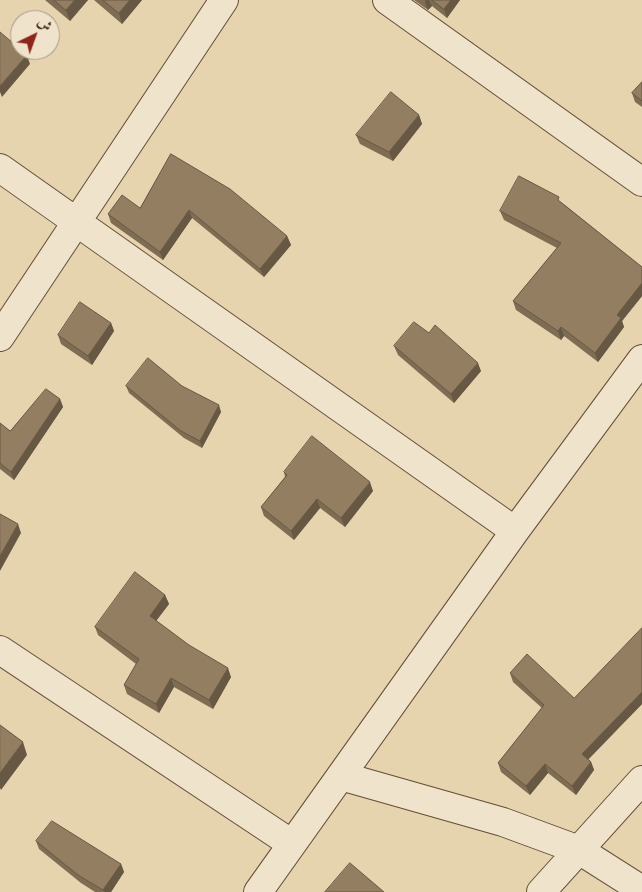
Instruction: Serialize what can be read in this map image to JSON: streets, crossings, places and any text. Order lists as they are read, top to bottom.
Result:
{
  "north": "top right"
}
